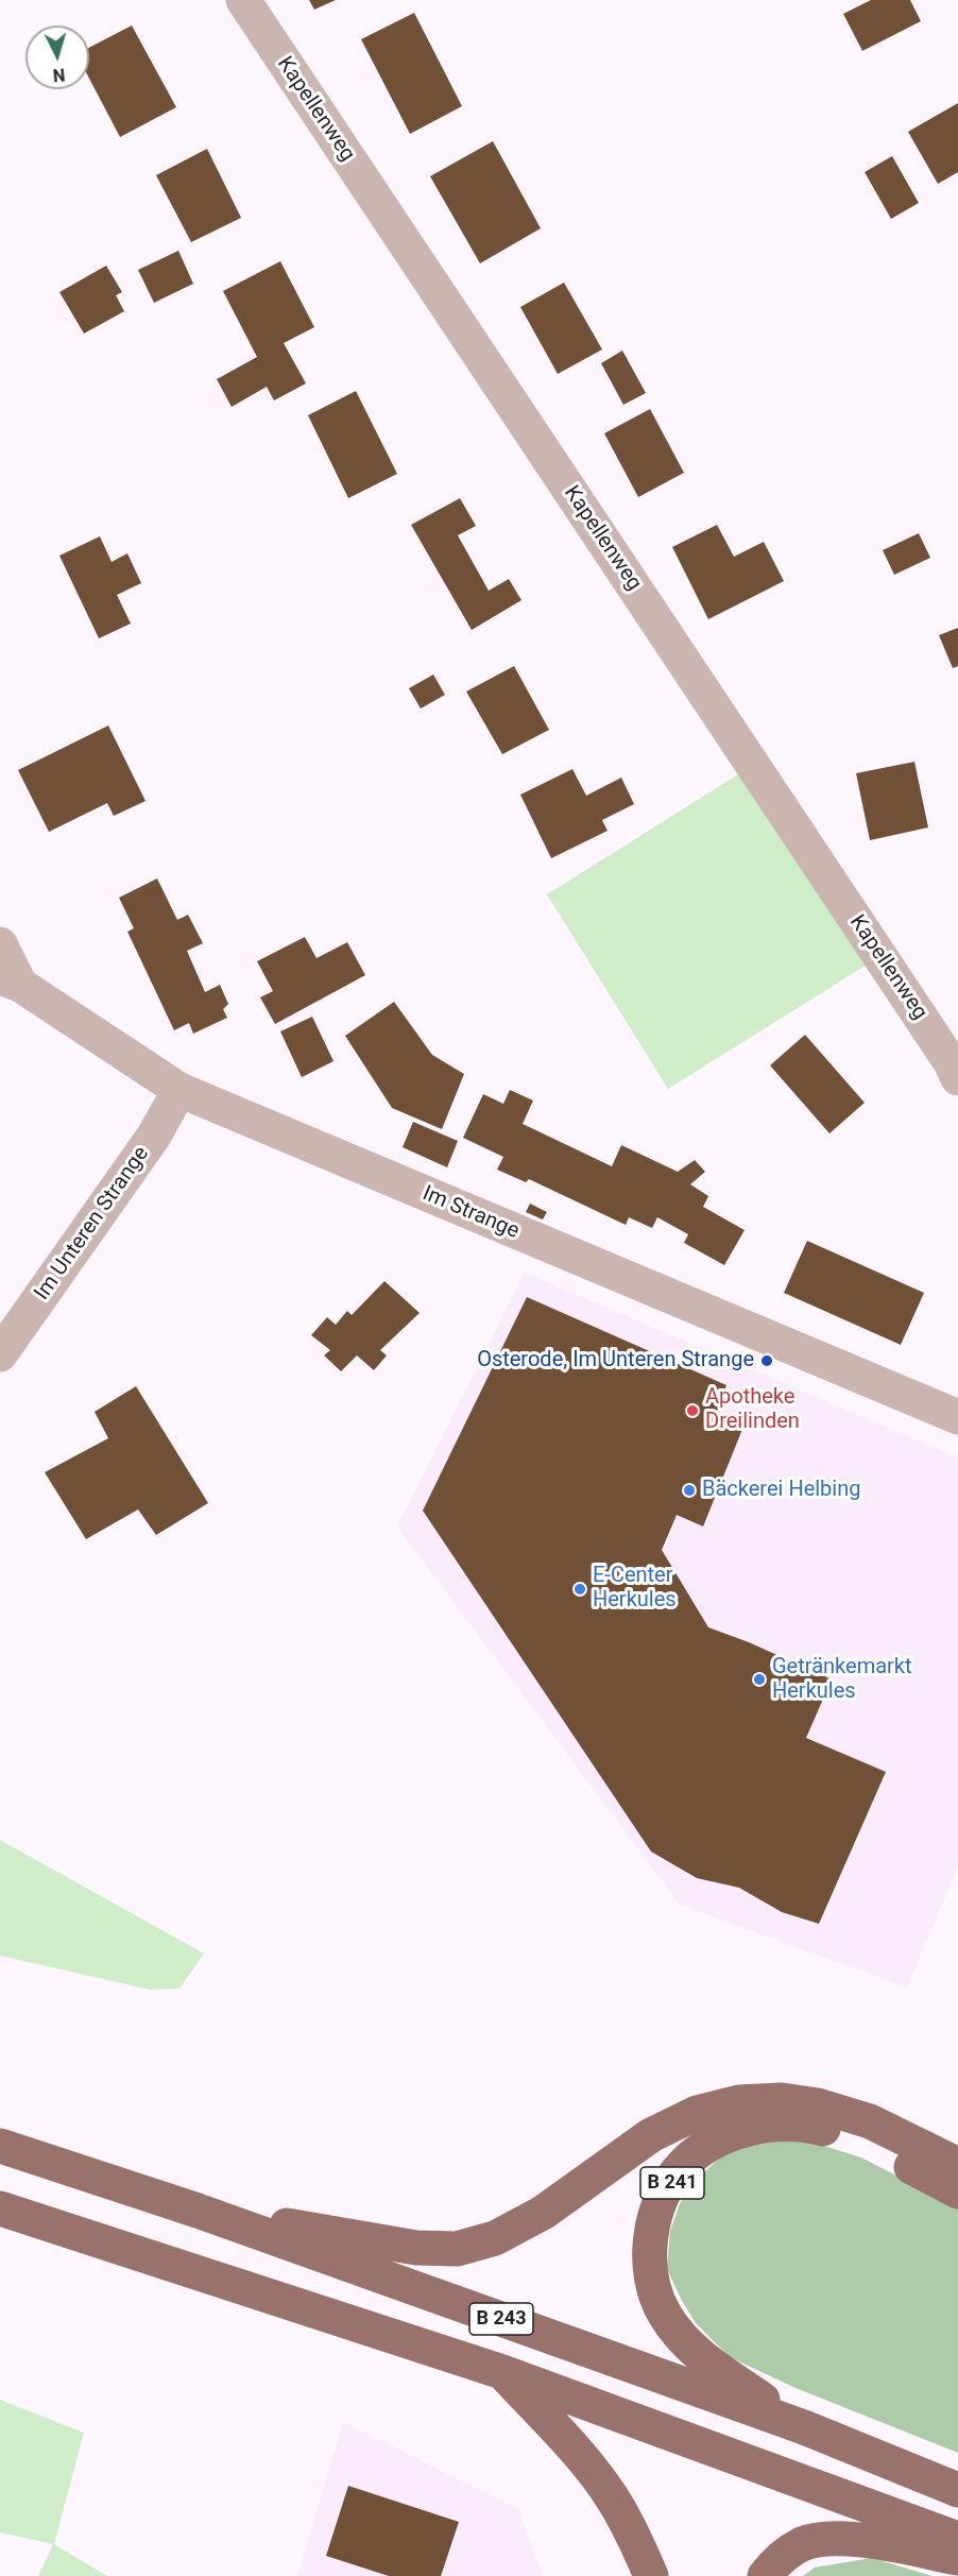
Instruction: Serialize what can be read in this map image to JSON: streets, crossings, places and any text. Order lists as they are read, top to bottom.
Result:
{
  "streets": {
    "highway": ["B 241", "B 243"],
    "street": ["Kapellenweg", "Im Strange", "Im Unteren Strange"]
  },
  "crossings": [
    ["Im Strange", "Im Unteren Strange"],
    ["B 241", "B 243"]
  ],
  "places": [
    "Osterode, Im Unteren Strange",
    "Apotheke Dreilinden",
    "Bäckerei Helbing",
    "E-Center Herkules",
    "Getränkemarkt Herkules"
  ],
  "north": "bottom"
}
